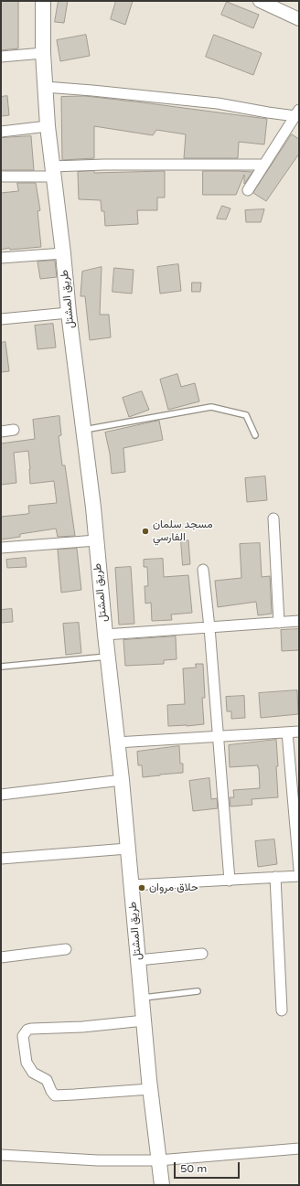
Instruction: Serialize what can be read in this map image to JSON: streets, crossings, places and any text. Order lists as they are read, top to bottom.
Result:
{
  "streets": {
    "main road": ["طريق المشتل"]
  },
  "places": ["مسجد سلمان الفارسي", "حلاق مروان"],
  "scale_bar": "50 m"
}
